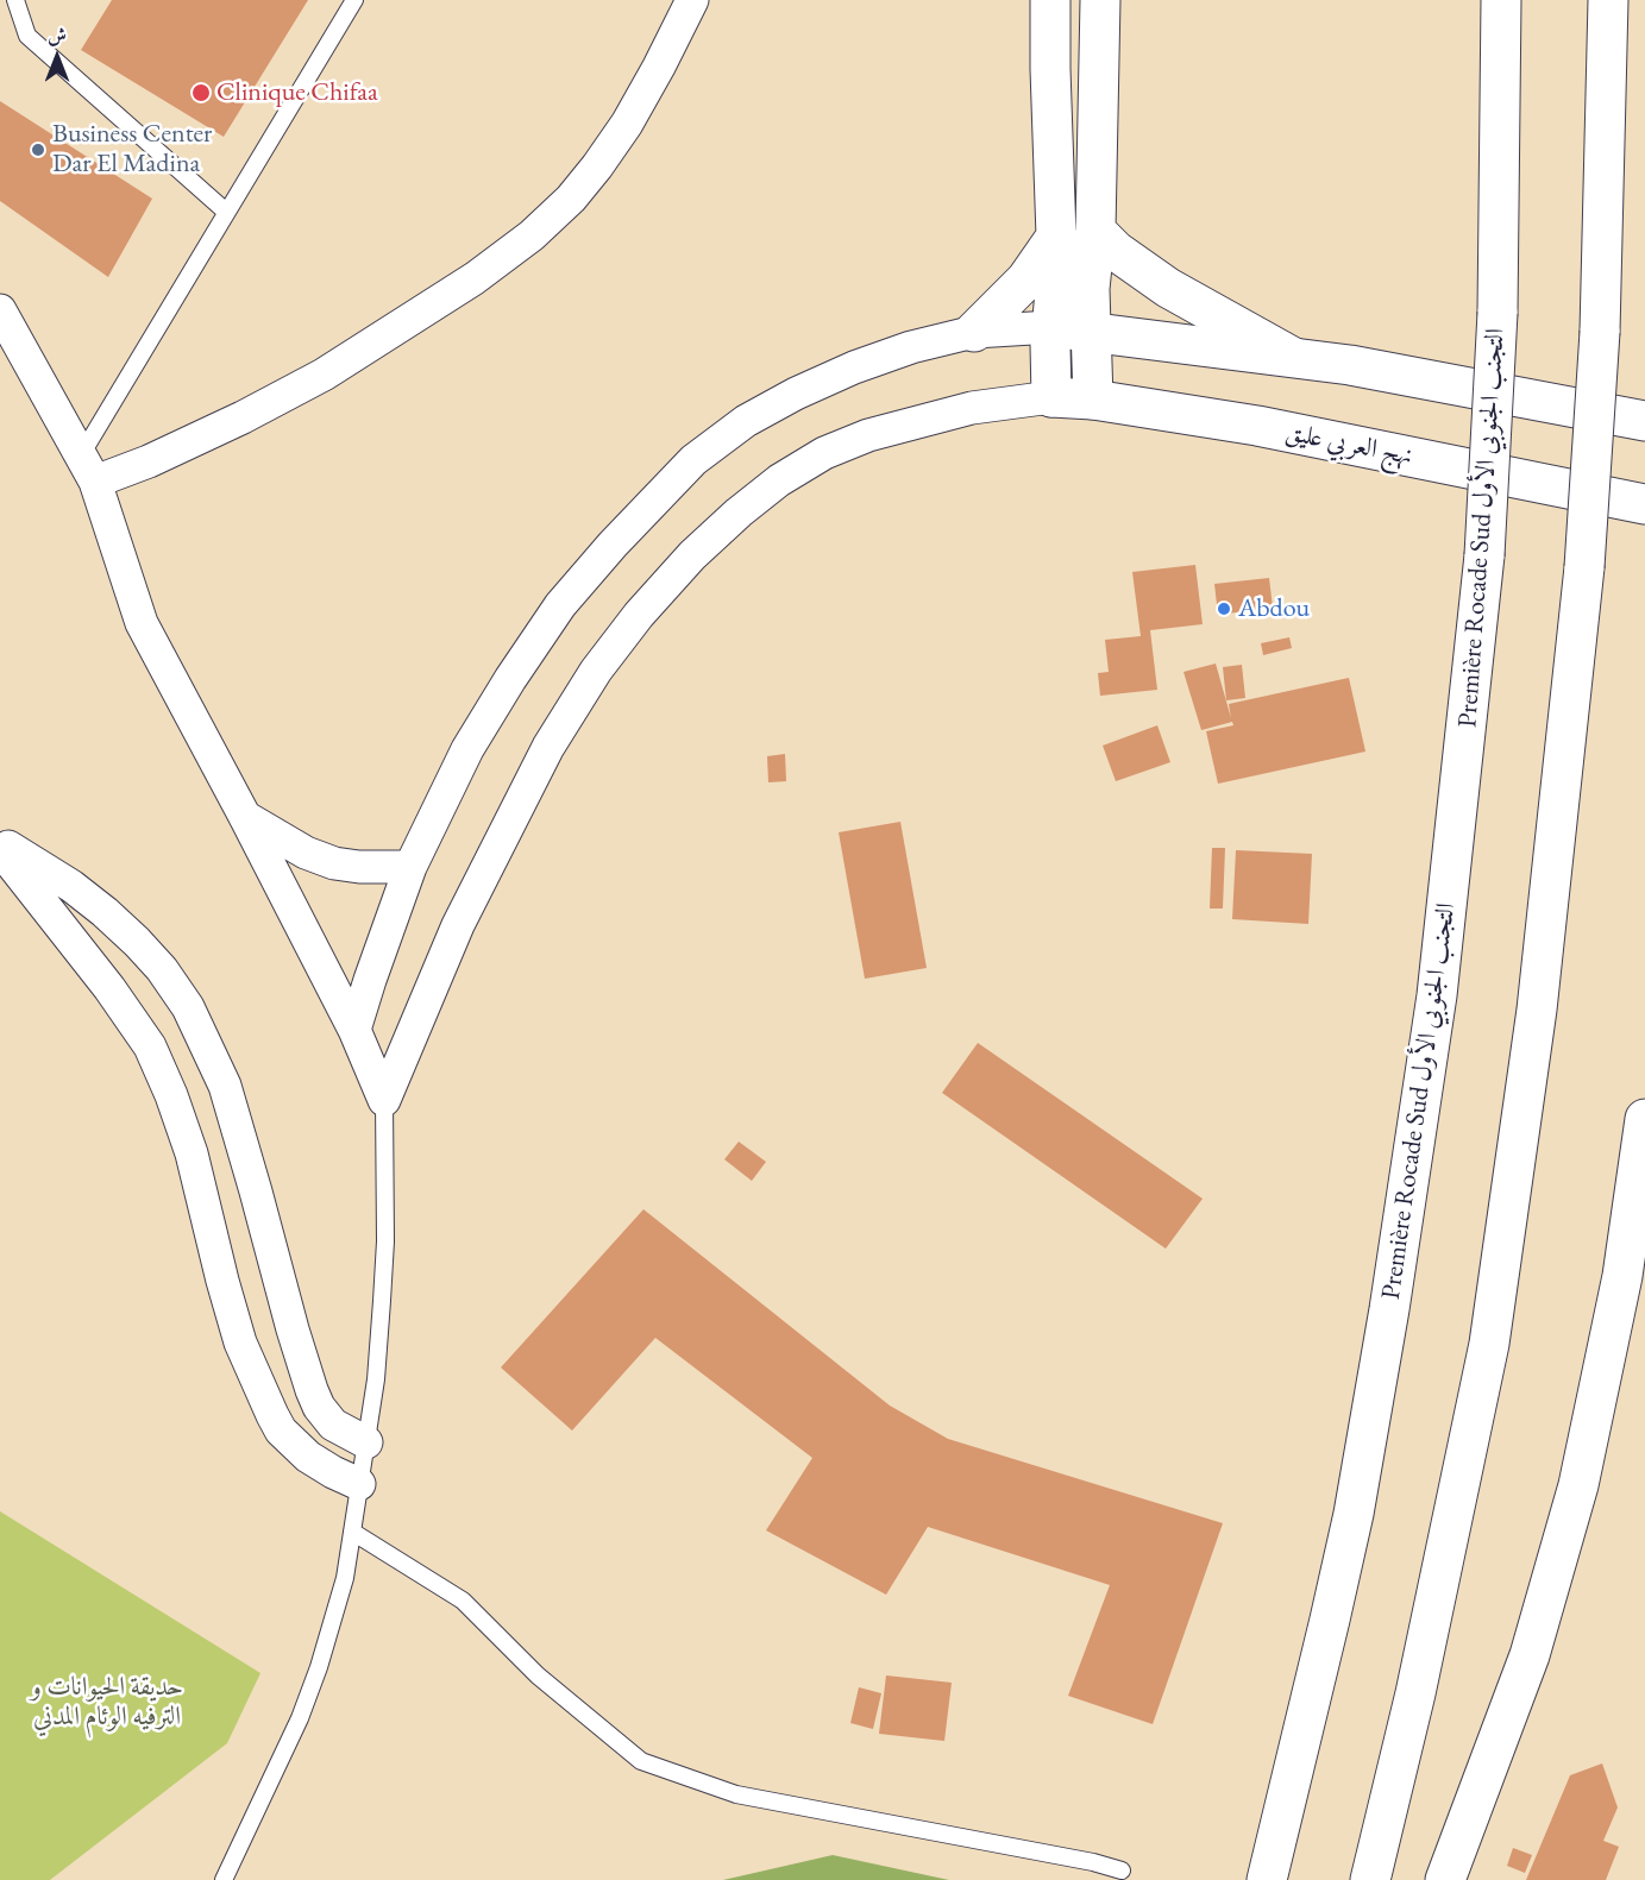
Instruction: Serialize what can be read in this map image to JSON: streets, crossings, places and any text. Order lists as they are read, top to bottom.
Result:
{
  "streets": {
    "main road": ["نهج العربي عليق", "Première Rocade Sud التجنب الجنوبي الأول"]
  },
  "parks": ["حديقة الحيوانات و الترفيه الوئام المدني"],
  "places": ["Clinique Chifaa", "Business Center Dar El Madina", "Abdou"],
  "north": "top"
}
